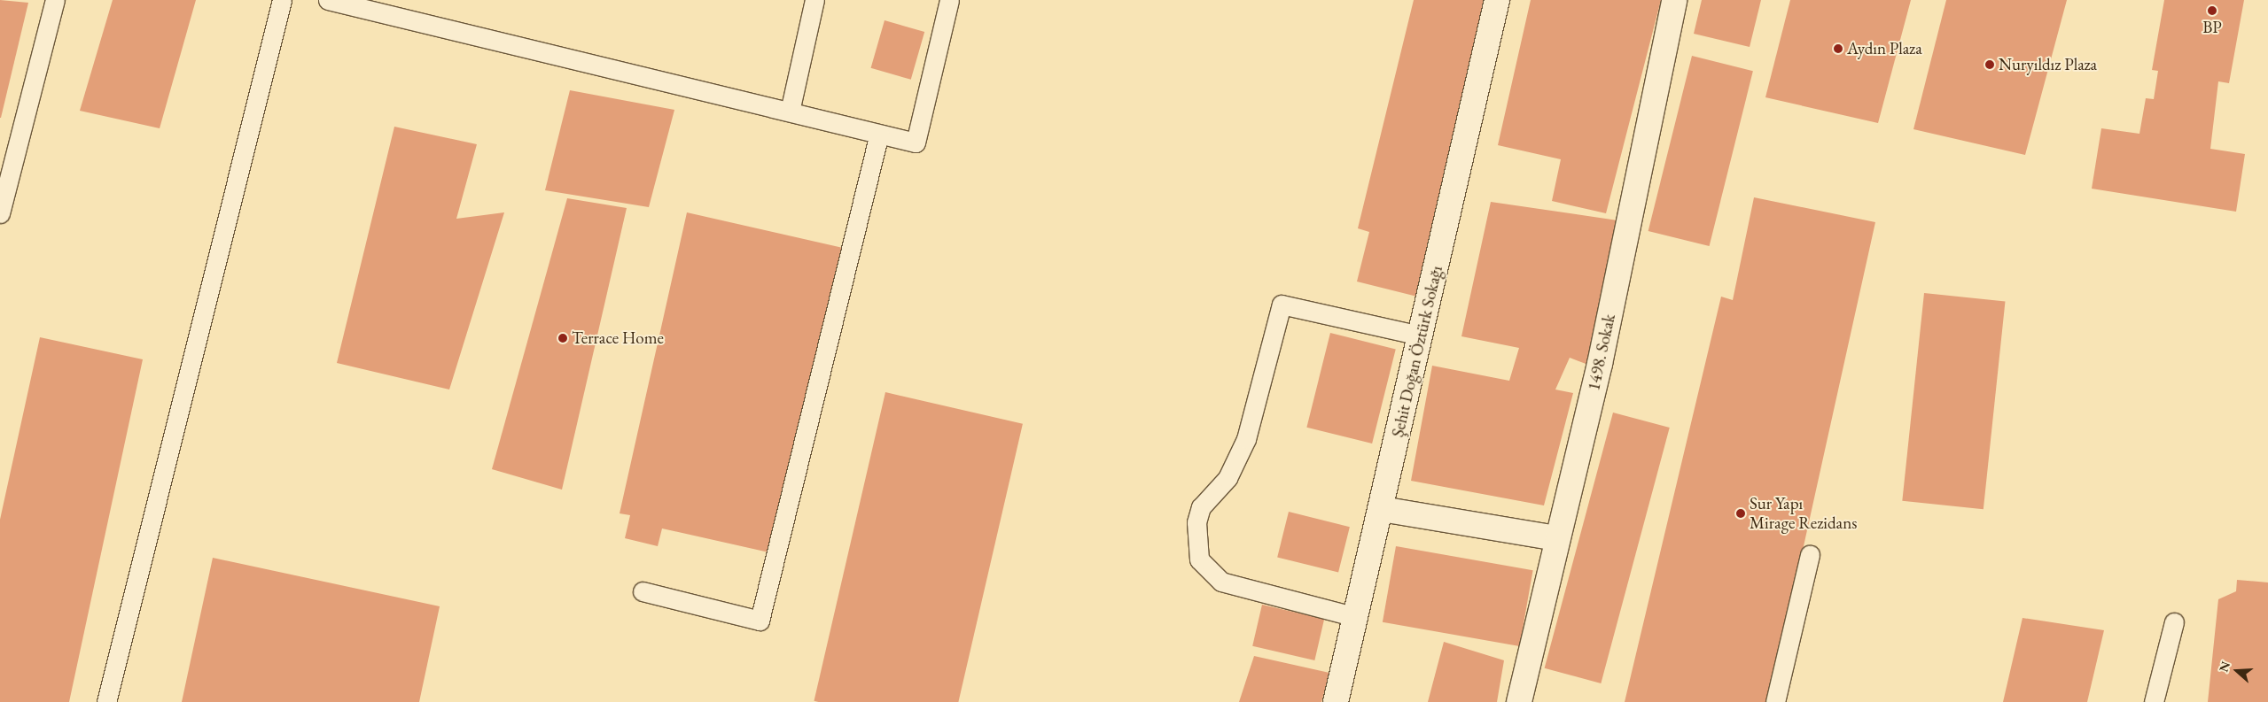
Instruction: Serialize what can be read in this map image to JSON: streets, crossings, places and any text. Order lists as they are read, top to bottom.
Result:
{
  "streets": {
    "street": ["Şehit Doğan Öztürk Sokağı", "1498. Sokak"]
  },
  "places": [
    "BP",
    "Aydın Plaza",
    "Nuryıldız Plaza",
    "Terrace Home",
    "Sur Yapı Mirage Rezidans"
  ],
  "north": "left"
}
